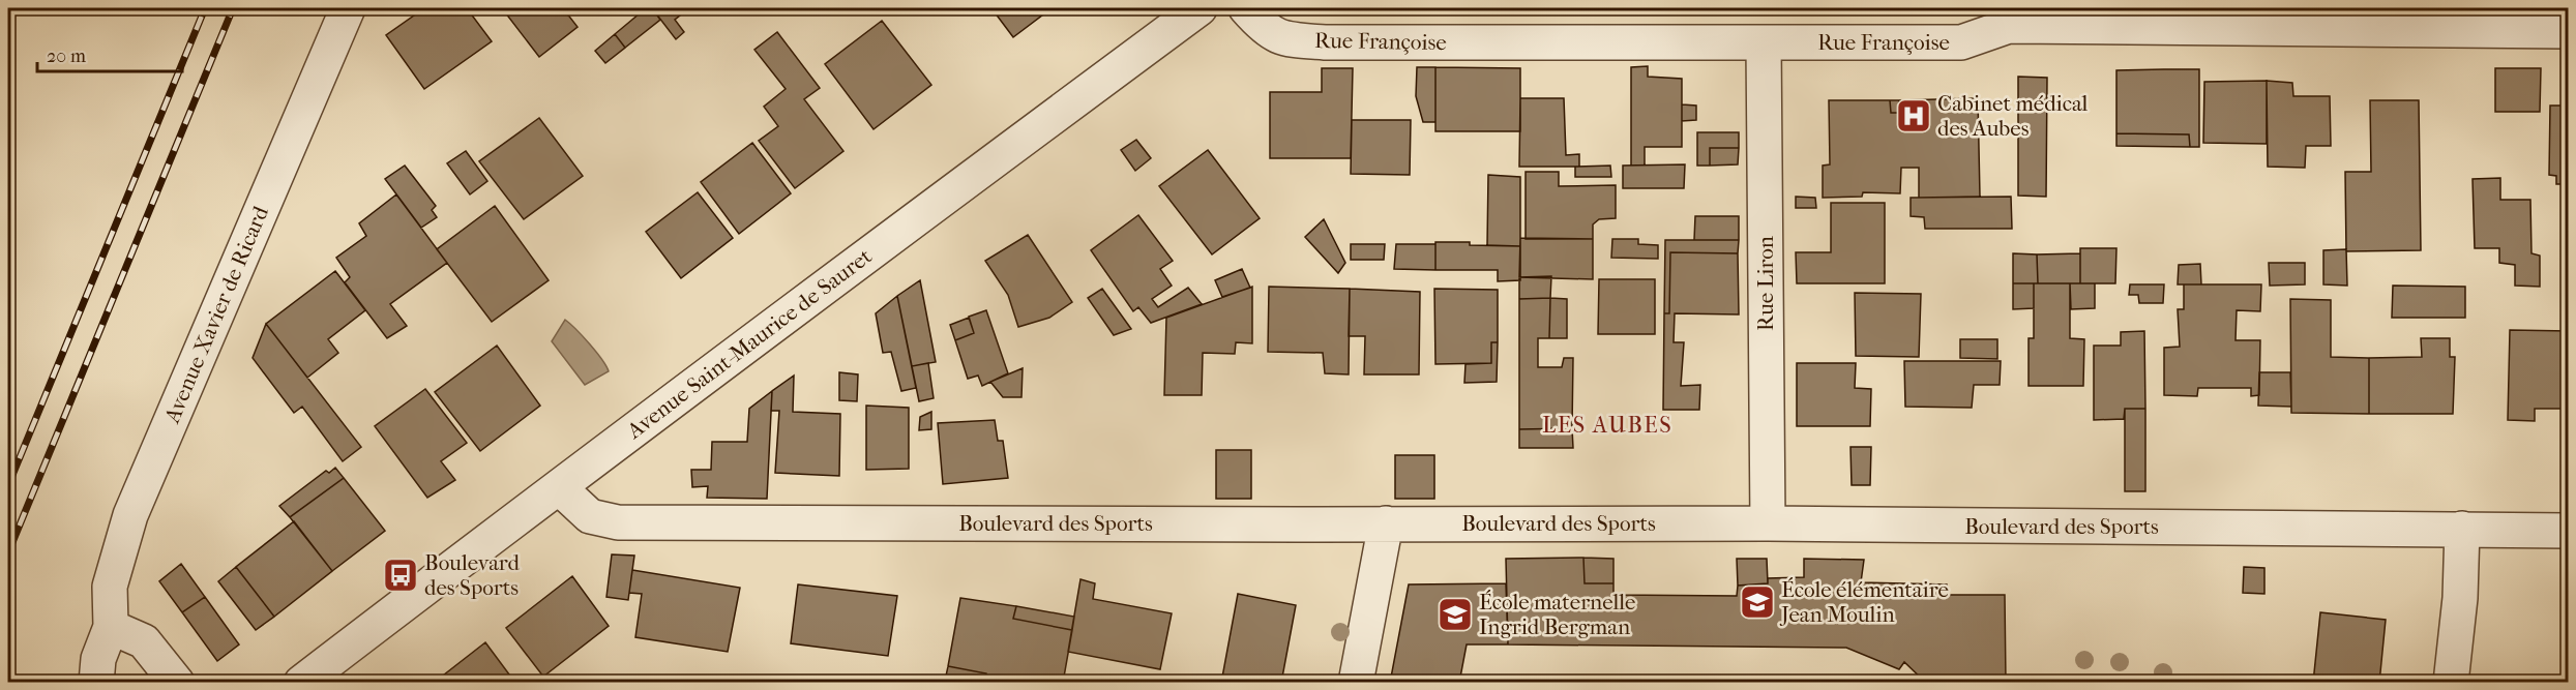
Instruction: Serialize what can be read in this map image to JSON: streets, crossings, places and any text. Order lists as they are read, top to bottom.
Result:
{
  "streets": {
    "street": [
      "Rue Françoise",
      "Rue Liron",
      "Avenue Xavier de Ricard",
      "Avenue Saint-Maurice de Sauret",
      "Boulevard des Sports"
    ]
  },
  "crossings": [
    ["Rue Françoise", "Rue Liron"],
    ["Rue Liron", "Boulevard des Sports"],
    ["Avenue Saint-Maurice de Sauret", "Boulevard des Sports"]
  ],
  "districts": ["LES AUBES"],
  "places": {
    "hospital": ["Cabinet médical des Aubes"],
    "bus stop": ["Boulevard des Sports"],
    "school or university": ["École élémentaire Jean Moulin", "École maternelle Ingrid Bergman"]
  },
  "scale_bar": "20 m"
}
